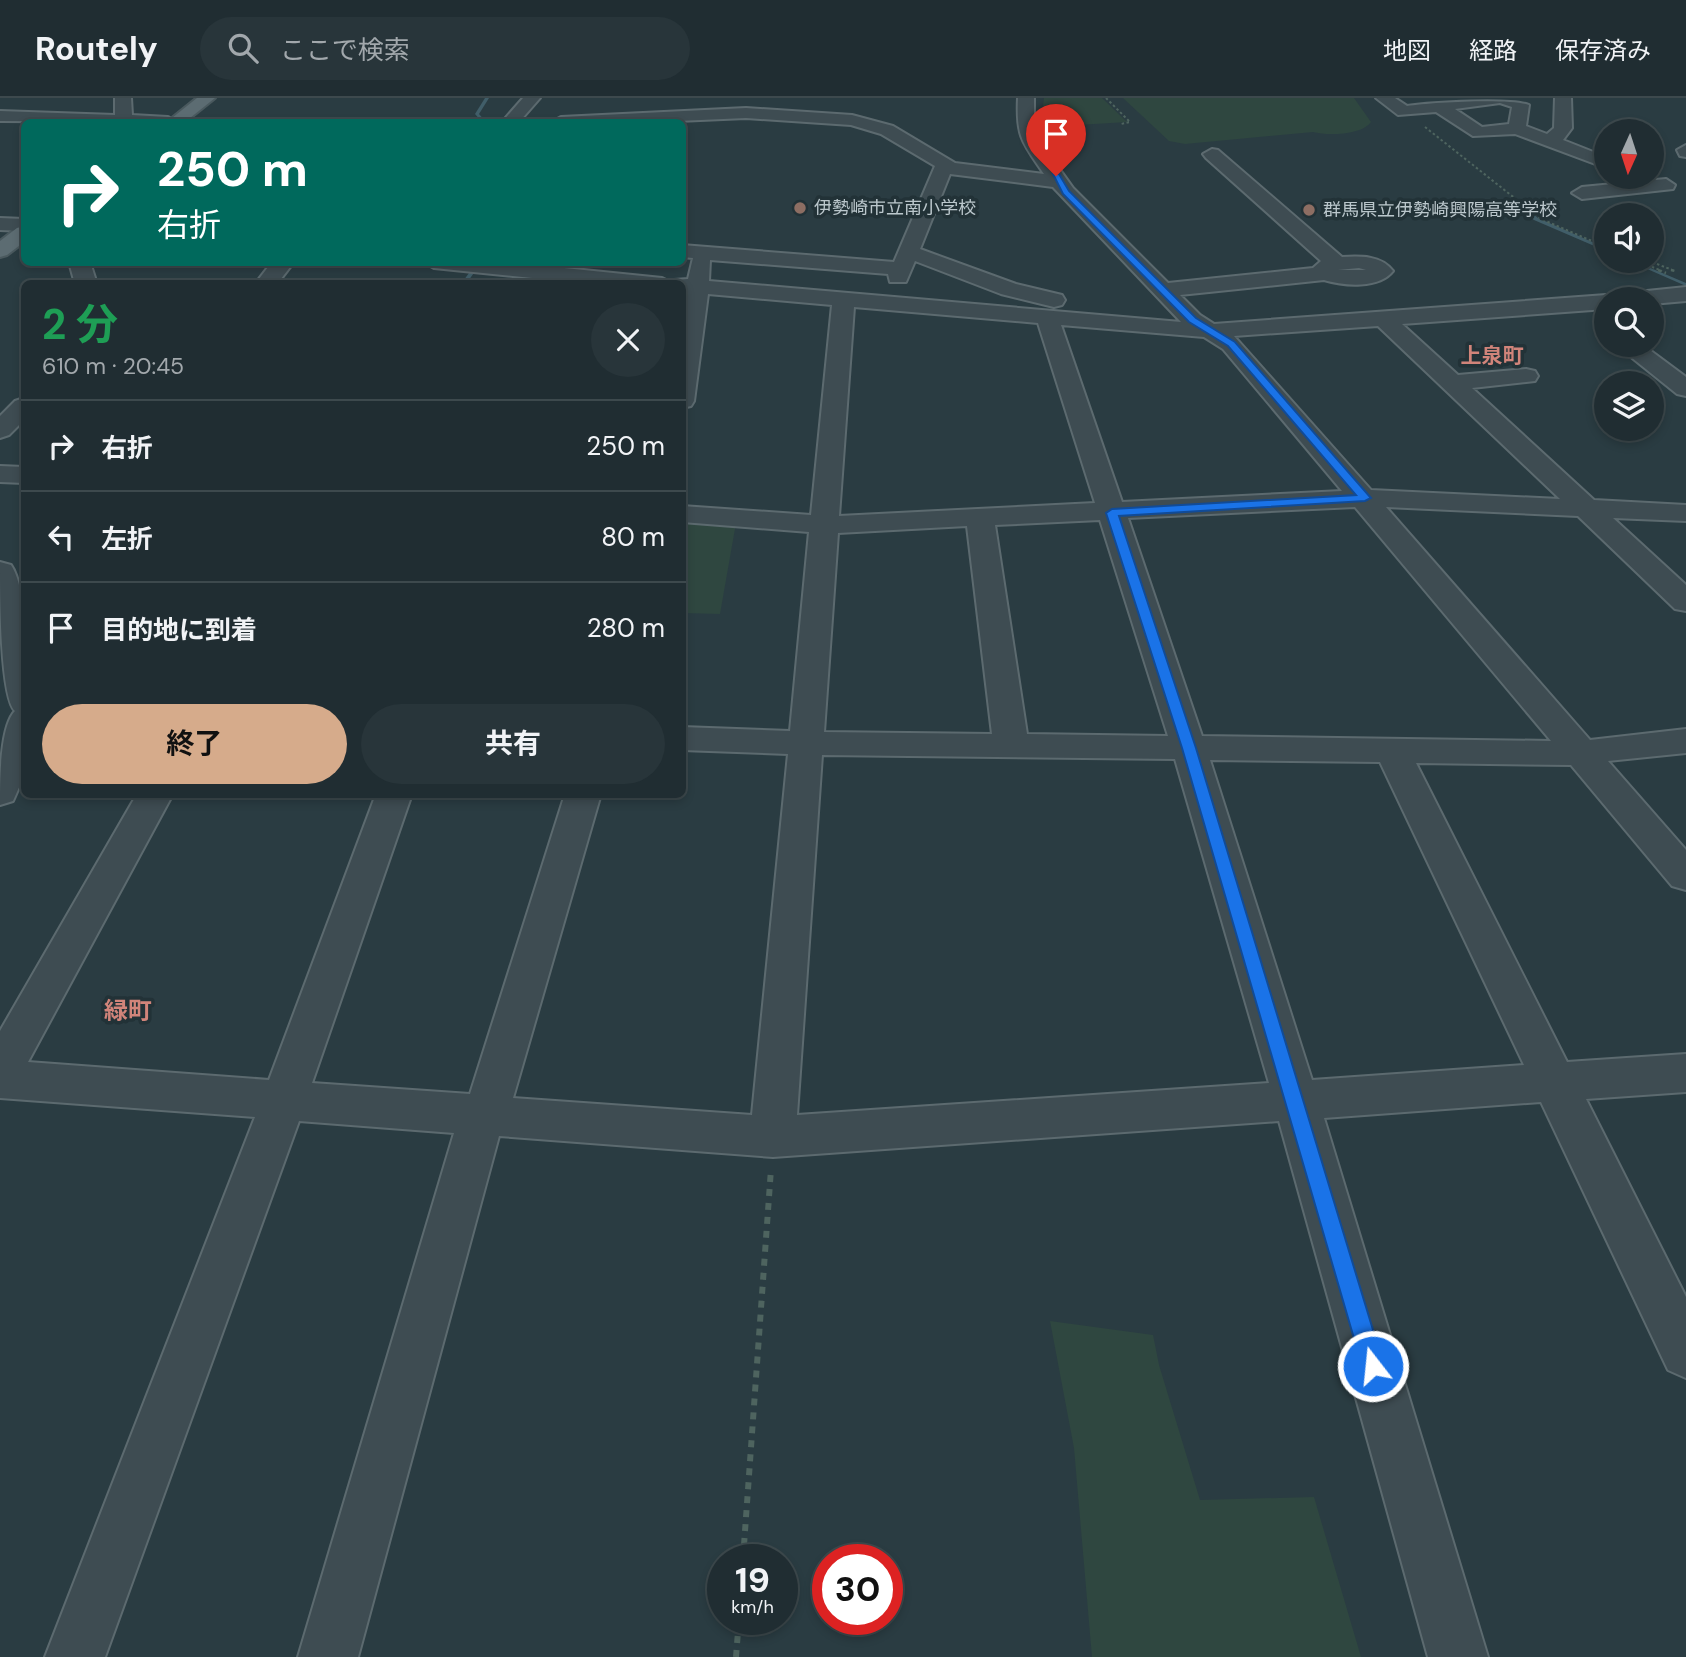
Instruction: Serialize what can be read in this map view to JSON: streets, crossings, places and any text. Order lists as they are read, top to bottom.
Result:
{
  "districts": ["上泉町", "緑町"],
  "places": ["伊勢崎市立南小学校", "群馬県立伊勢崎興陽高等学校"],
  "north": "bottom",
  "page": {
    "header": "Routely",
    "search": "ここで検索",
    "nav": ["地図", "経路", "保存済み"],
    "turn": ["250 m", "右折"],
    "heading": ["2 分", "610 m · 20:45"],
    "list": [
      {
        "name": "右折",
        "value": "250 m"
      },
      {
        "name": "左折",
        "value": "80 m"
      },
      {
        "name": "目的地に到着",
        "value": "280 m"
      }
    ],
    "buttons": ["終了", "共有"],
    "speed": "19 km/h",
    "limit": "30"
  }
}
